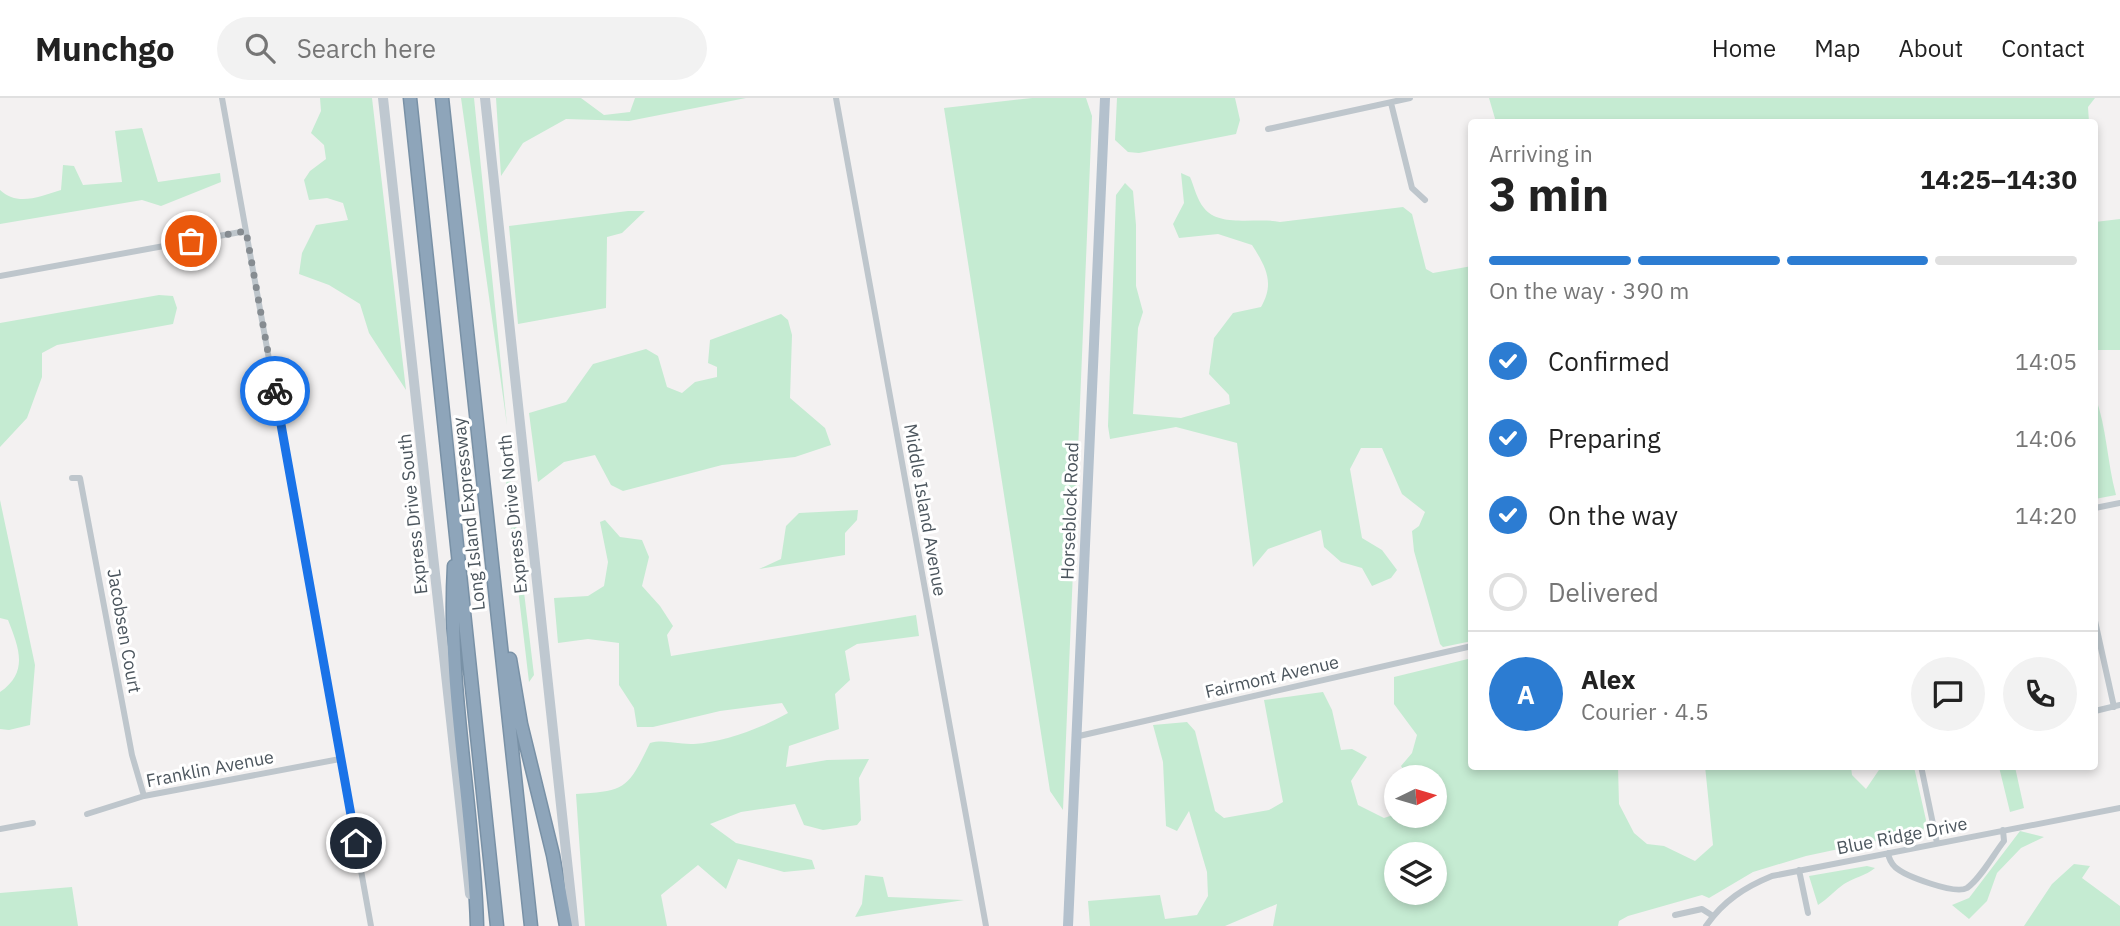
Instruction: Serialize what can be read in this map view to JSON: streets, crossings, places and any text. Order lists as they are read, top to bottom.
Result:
{
  "streets": {
    "highway": ["Long Island Expressway"],
    "main road": ["Horseblock Road", "Express Drive South", "Express Drive North"],
    "street": [
      "Middle Island Avenue",
      "Jacobsen Court",
      "Fairmont Avenue",
      "Franklin Avenue",
      "Blue Ridge Drive"
    ]
  },
  "crossings": [
    ["Horseblock Road", "Fairmont Avenue"],
    ["Jacobsen Court", "Franklin Avenue"]
  ],
  "north": "right",
  "page": {
    "header": "Munchgo",
    "search": "Search here",
    "nav": [
      "Home",
      "Map",
      "About",
      "Contact"
    ],
    "heading": ["3 min", "Arriving in", "14:25–14:30"],
    "panel": ["Alex", "Courier · 4.5"],
    "bar": "On the way · 390 m",
    "list": [
      ["Confirmed", "14:05"],
      ["Preparing", "14:06"],
      ["On the way", "14:20"],
      "Delivered"
    ],
    "round": "A"
  }
}
